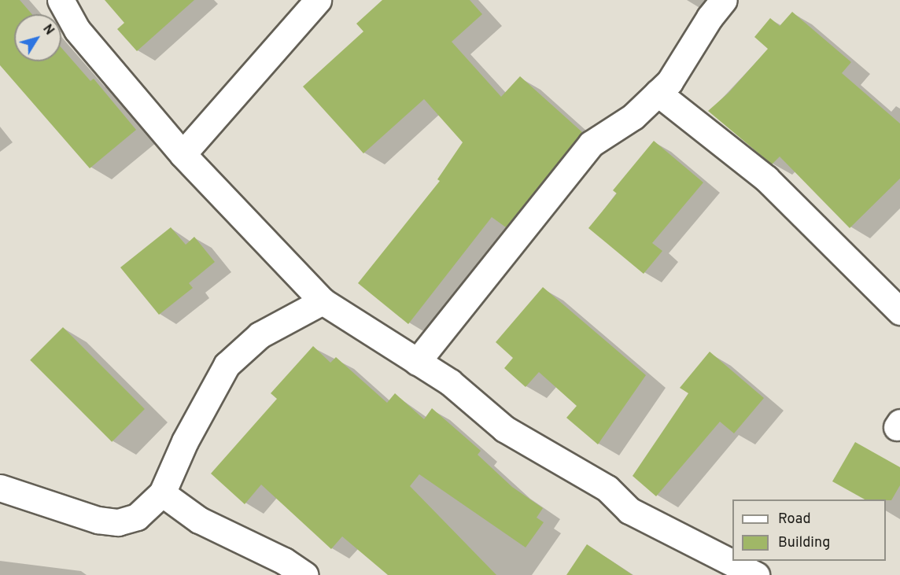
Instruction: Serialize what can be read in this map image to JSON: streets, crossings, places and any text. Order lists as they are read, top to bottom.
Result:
{
  "legend": ["Road", "Building"],
  "north": "top right"
}
